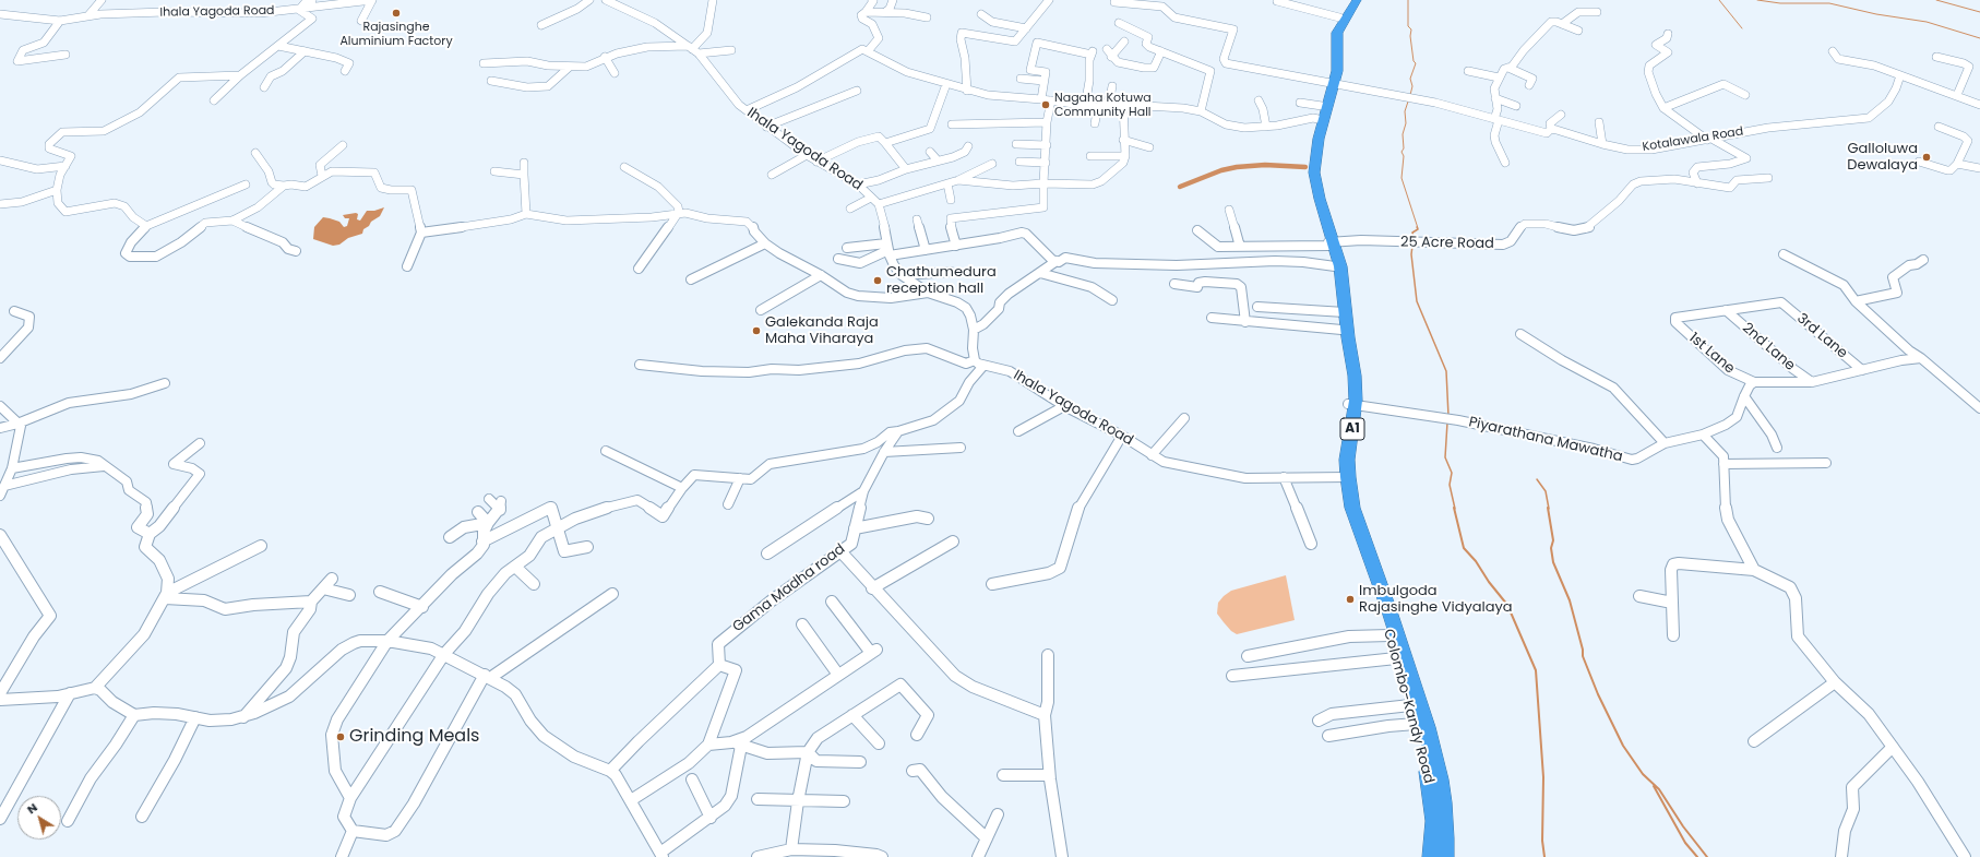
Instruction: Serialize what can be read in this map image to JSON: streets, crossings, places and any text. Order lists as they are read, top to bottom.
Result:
{
  "streets": {
    "highway": ["A1", "Colombo-Kandy Road"],
    "street": [
      "Ihala Yagoda Road",
      "Kotalawala Road",
      "25 Acre Road",
      "3rd Lane",
      "2nd Lane",
      "1st Lane",
      "Piyarathana Mawatha",
      "Gama Madha road"
    ]
  },
  "crossings": [
    ["Ihala Yagoda Road", "Colombo-Kandy Road"],
    ["Kotalawala Road", "Colombo-Kandy Road"],
    ["25 Acre Road", "Colombo-Kandy Road"],
    ["3rd Lane", "2nd Lane"],
    ["3rd Lane", "1st Lane"],
    ["2nd Lane", "1st Lane"],
    ["1st Lane", "Piyarathana Mawatha"],
    ["Piyarathana Mawatha", "Colombo-Kandy Road"]
  ],
  "places": [
    "Rajasinghe Aluminium Factory",
    "Nagaha Kotuwa Community Hall",
    "Galloluwa Dewalaya",
    "Chathumedura reception hall",
    "Galekanda Raja Maha Viharaya",
    "Imbulgoda Rajasinghe Vidyalaya",
    "Grinding Meals"
  ],
  "north": "top left"
}
